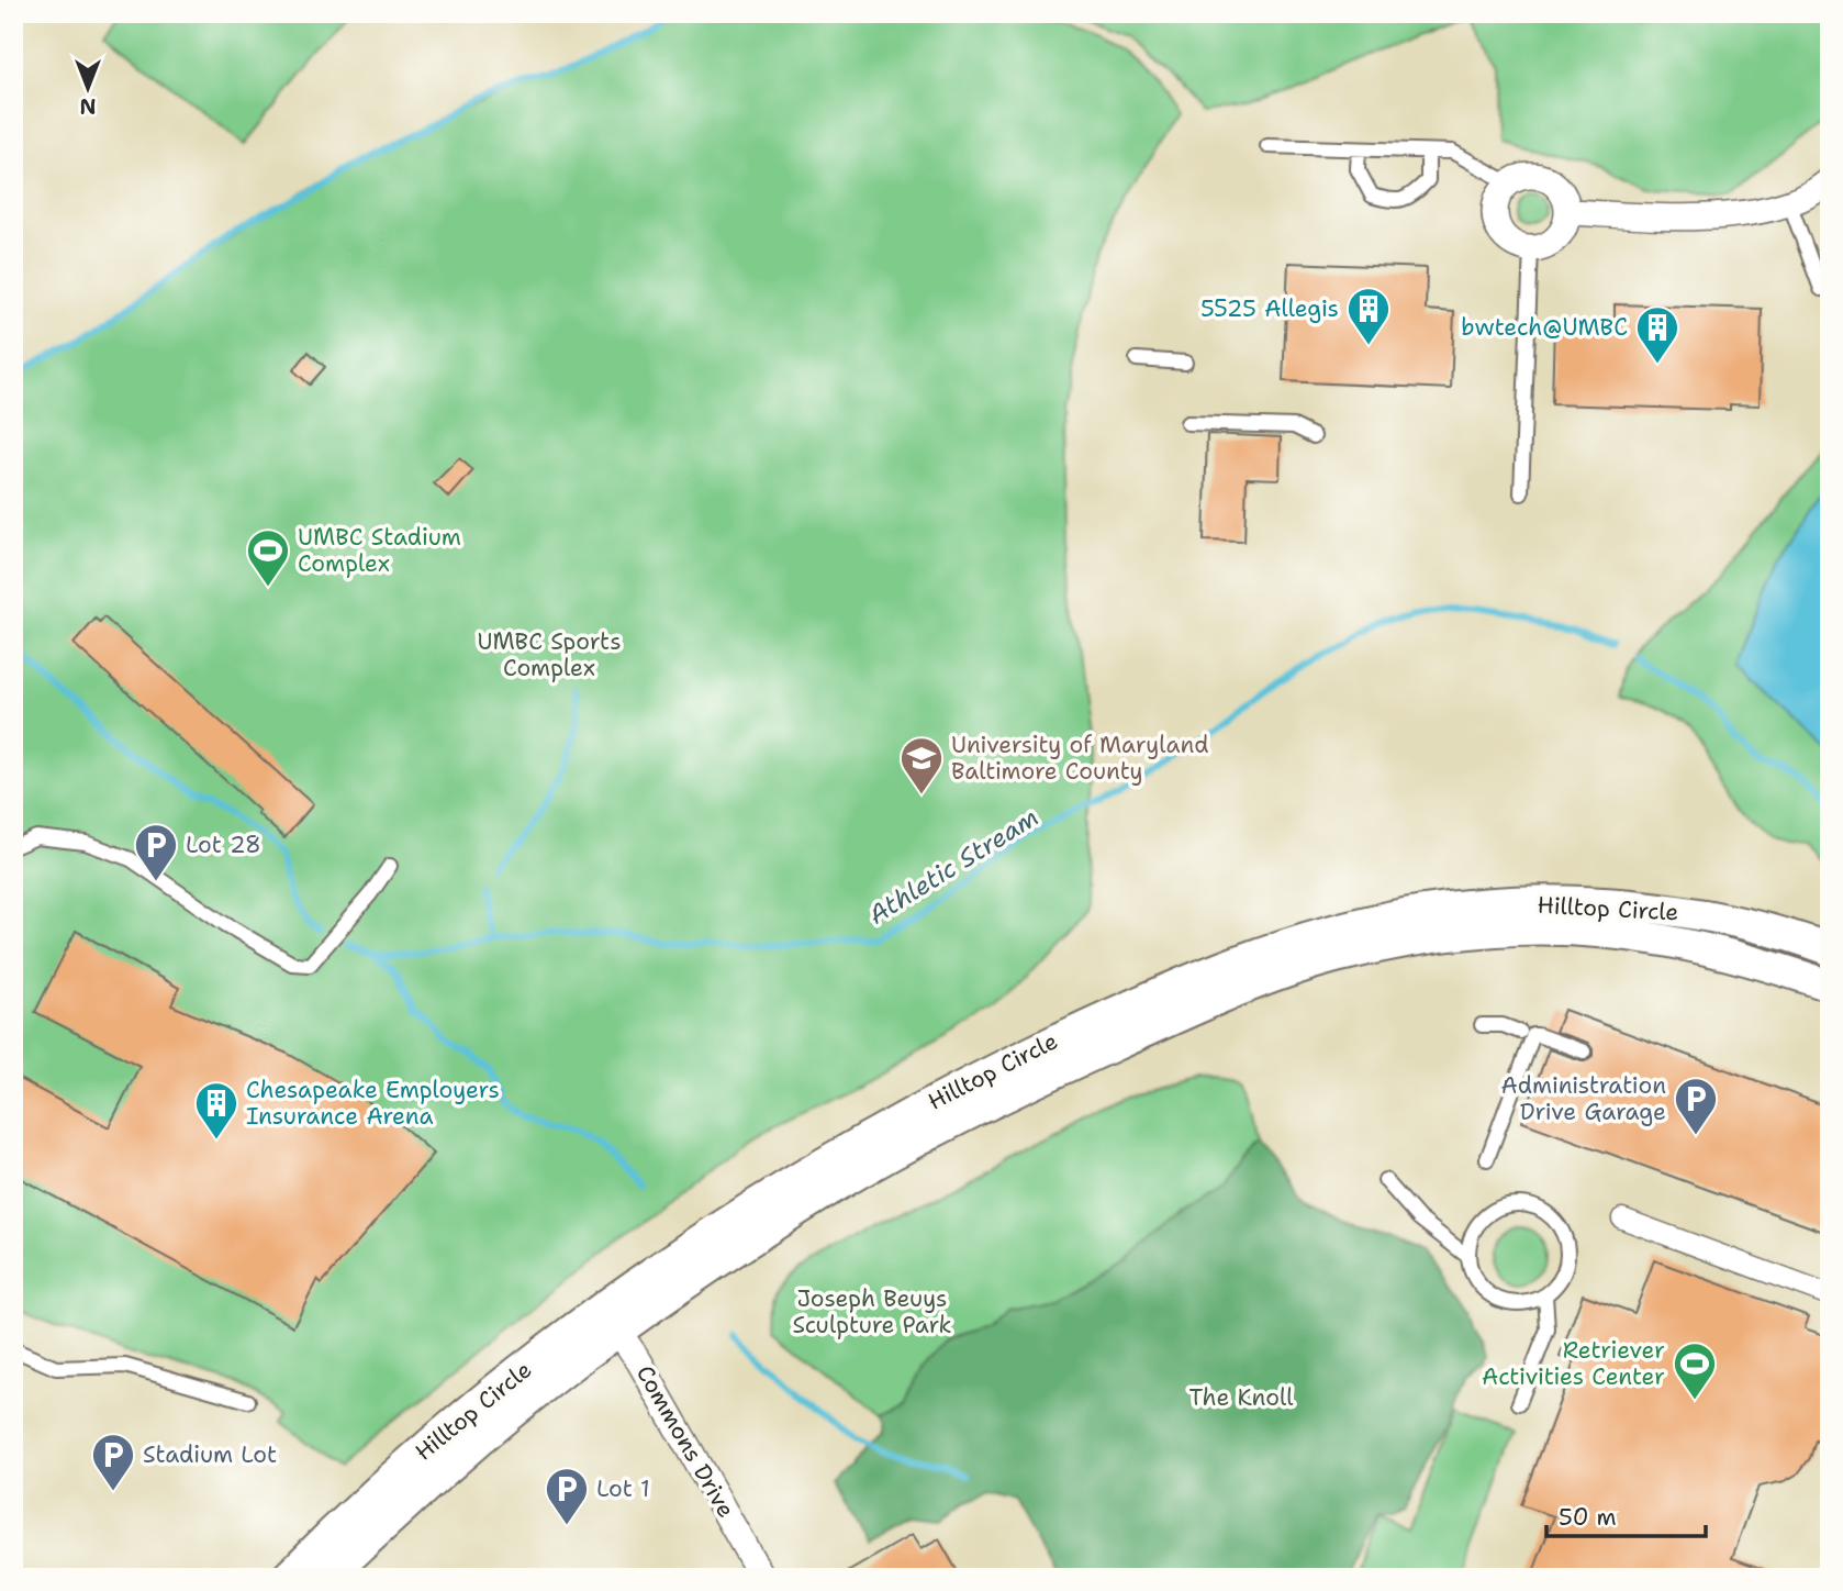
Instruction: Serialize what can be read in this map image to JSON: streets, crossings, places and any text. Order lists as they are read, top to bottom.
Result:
{
  "streets": {
    "street": ["Hilltop Circle", "Commons Drive"]
  },
  "crossings": [
    ["Hilltop Circle", "Commons Drive"]
  ],
  "water": ["Athletic Stream"],
  "parks": ["UMBC Sports Complex", "Joseph Beuys Sculpture Park", "The Knoll"],
  "places": {
    "building": ["5525 Allegis", "bwtech@UMBC", "Chesapeake Employers Insurance Arena"],
    "sports": ["UMBC Stadium Complex", "Retriever Activities Center"],
    "school or university": ["University of Maryland Baltimore County"],
    "parking": [
      "Lot 28",
      "Administration Drive Garage",
      "Stadium Lot",
      "Lot 1"
    ]
  },
  "scale_bar": "50 m",
  "north": "bottom"
}
